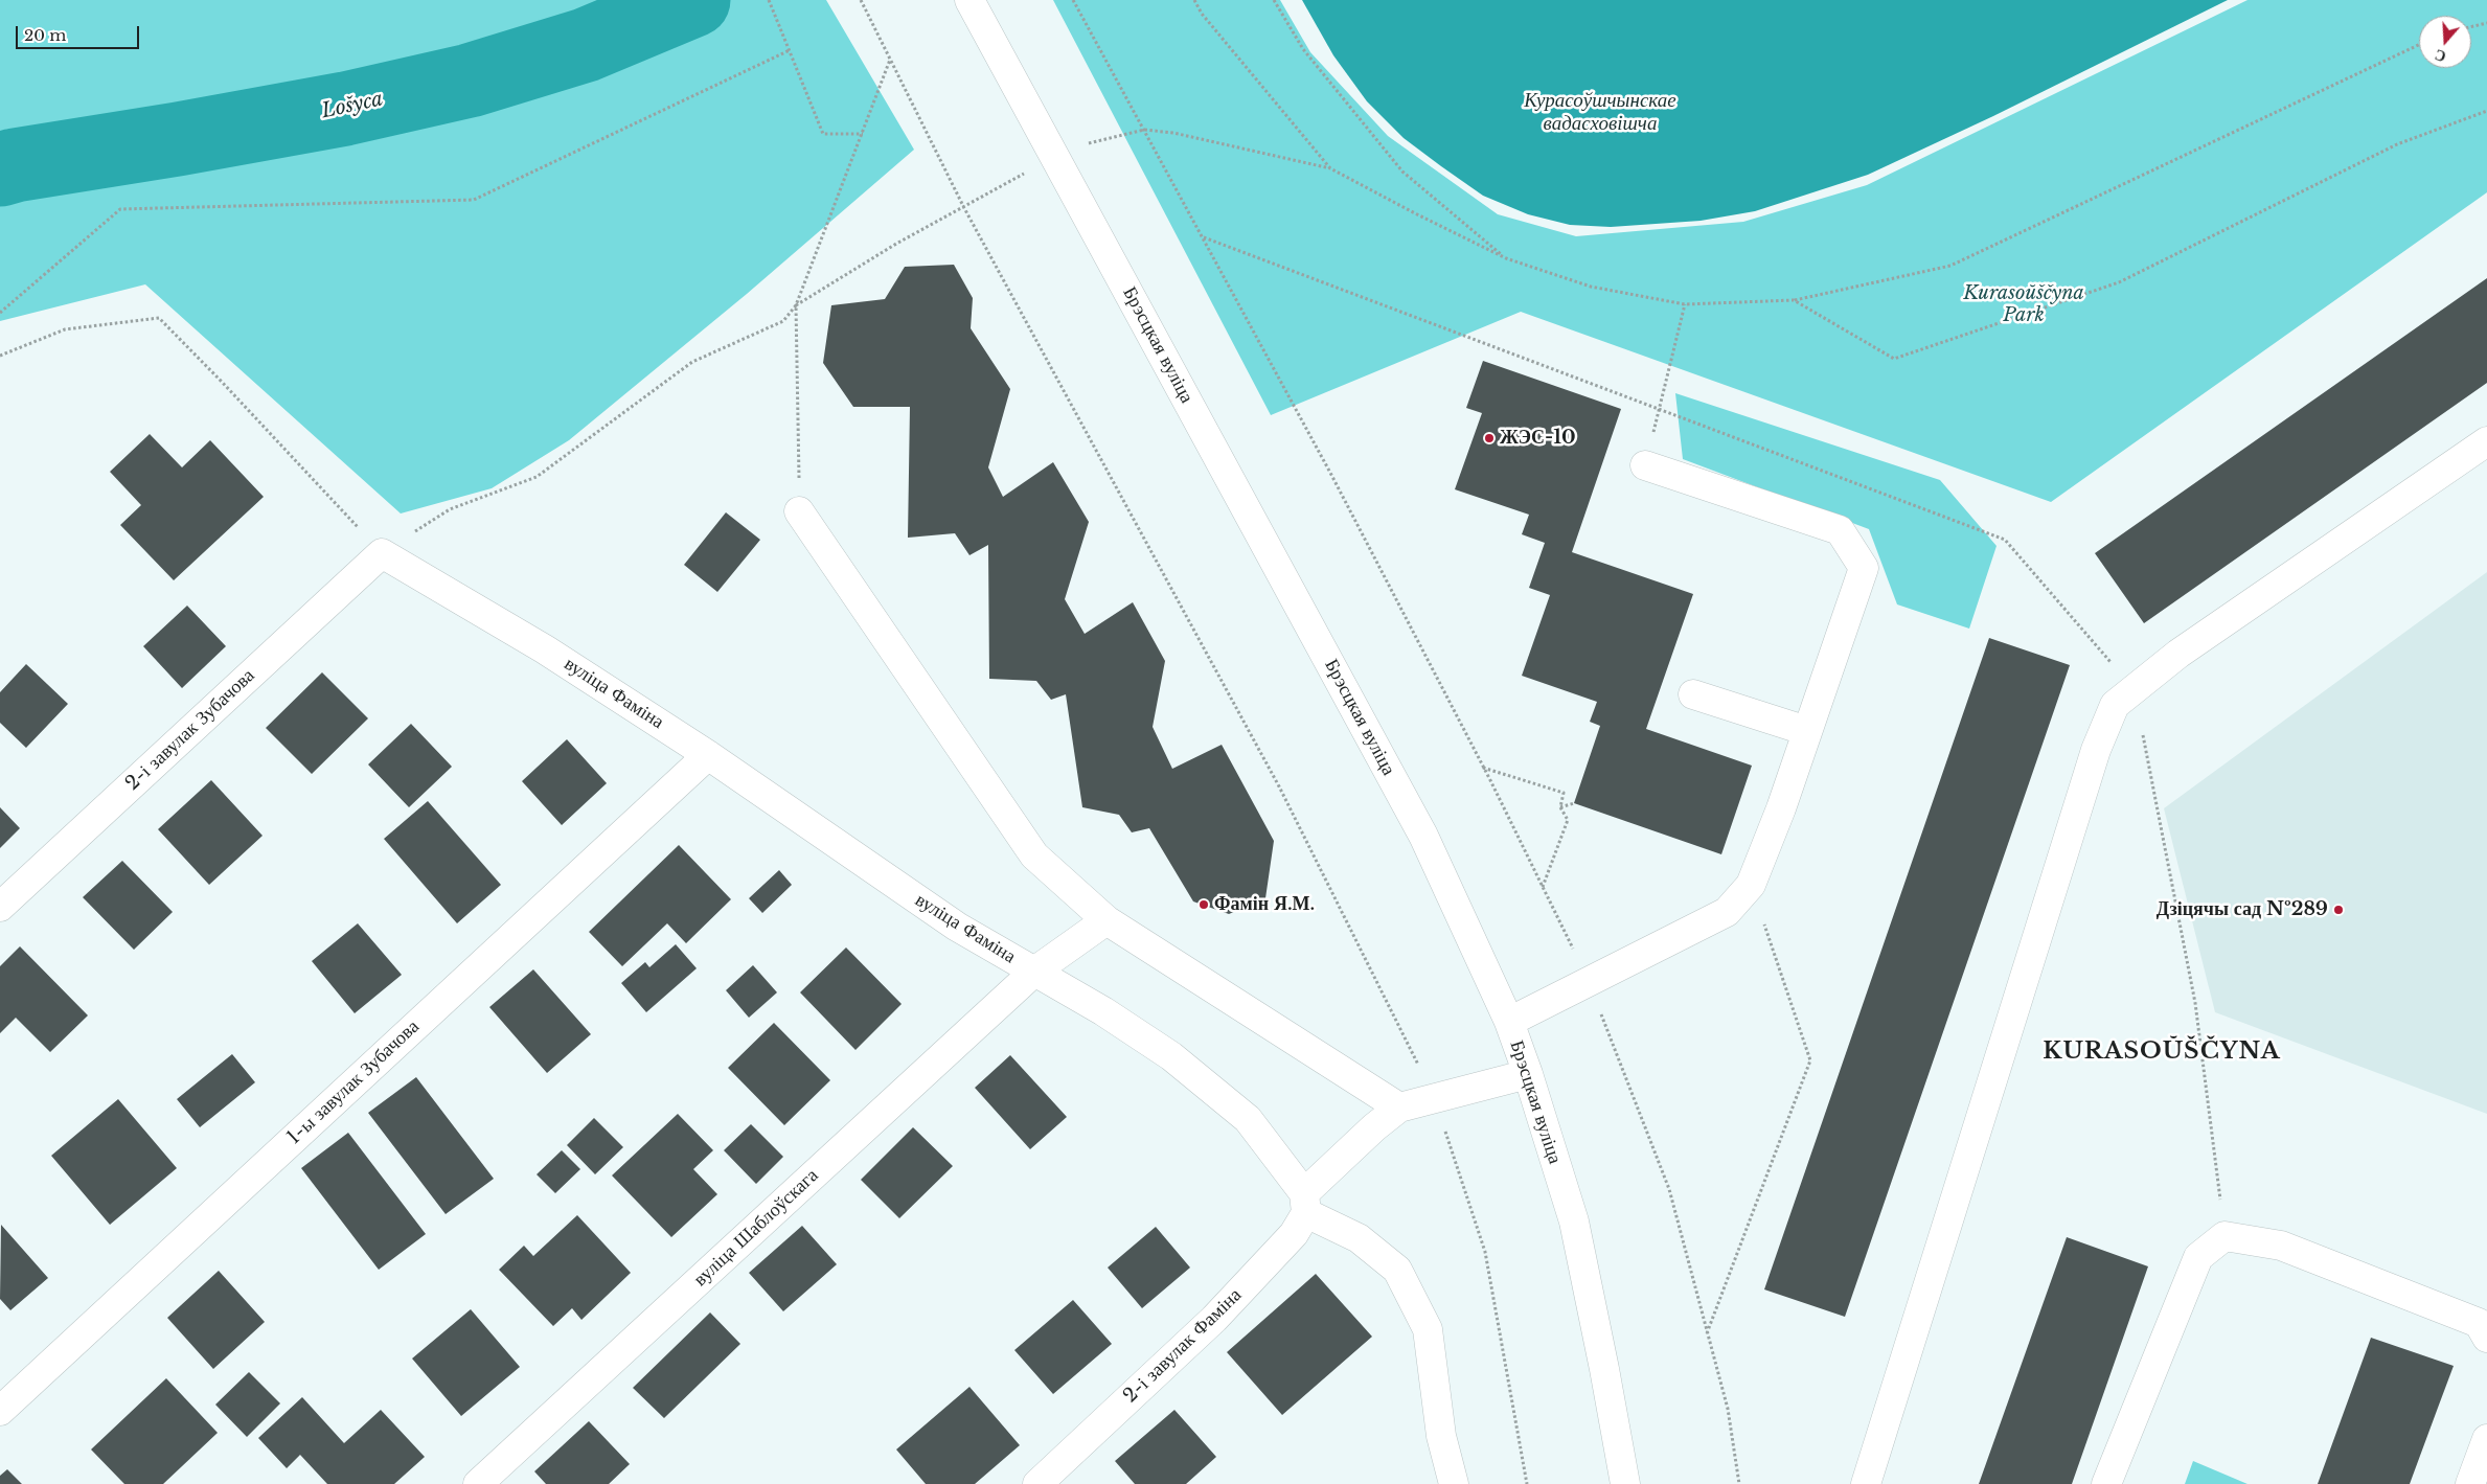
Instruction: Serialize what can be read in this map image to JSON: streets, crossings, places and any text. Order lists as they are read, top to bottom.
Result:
{
  "streets": {
    "street": [
      "Брэсцкая вуліца",
      "вуліца Фаміна",
      "2-і завулак Зубачова",
      "1-ы завулак Зубачова",
      "вуліца Шаблоўскага",
      "2-і завулак Фаміна"
    ]
  },
  "crossings": [
    ["вуліца Фаміна", "2-і завулак Зубачова"],
    ["вуліца Фаміна", "1-ы завулак Зубачова"],
    ["вуліца Фаміна", "вуліца Шаблоўскага"],
    ["вуліца Фаміна", "2-і завулак Фаміна"]
  ],
  "districts": ["KURASOŬŠČYNA"],
  "water": ["Курасоўшчынскае вадасховішча", "Lošyca"],
  "parks": ["Kurasoŭščyna Park"],
  "places": ["ЖЭС-10", "Фамін Я.М.", "Дзіцячы сад №289"],
  "scale_bar": "20 m",
  "north": "bottom"
}
